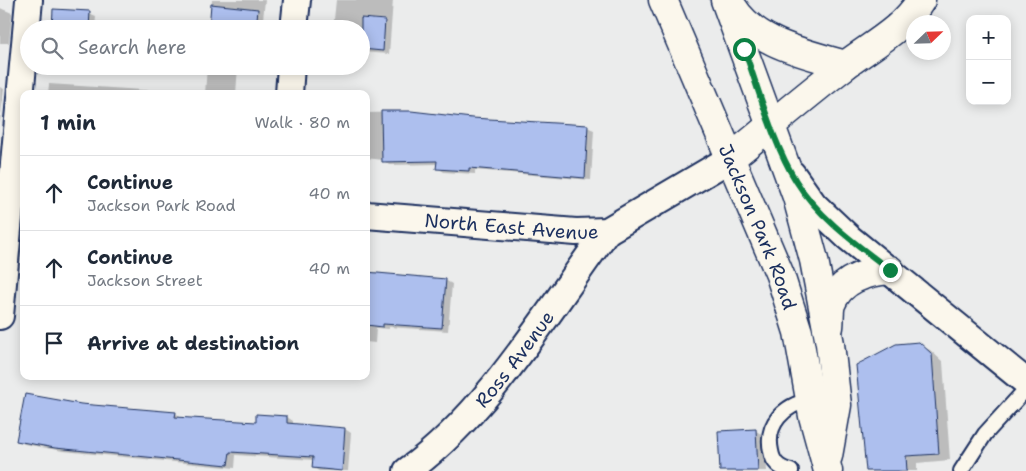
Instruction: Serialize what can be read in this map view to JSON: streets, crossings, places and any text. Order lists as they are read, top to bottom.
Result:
{
  "streets": {
    "main road": ["North East Avenue", "Jackson Park Road"],
    "street": ["Ross Avenue"]
  },
  "crossings": [
    ["North East Avenue", "Jackson Park Road"],
    ["North East Avenue", "Ross Avenue"]
  ],
  "north": "top right",
  "page": {
    "map_buttons": ["+", "−"],
    "search": "Search here",
    "heading": ["1 min", "Walk · 80 m"],
    "list": [
      ["Continue", "Jackson Park Road", "40 m"],
      ["Continue", "Jackson Street", "40 m"],
      "Arrive at destination"
    ]
  }
}
